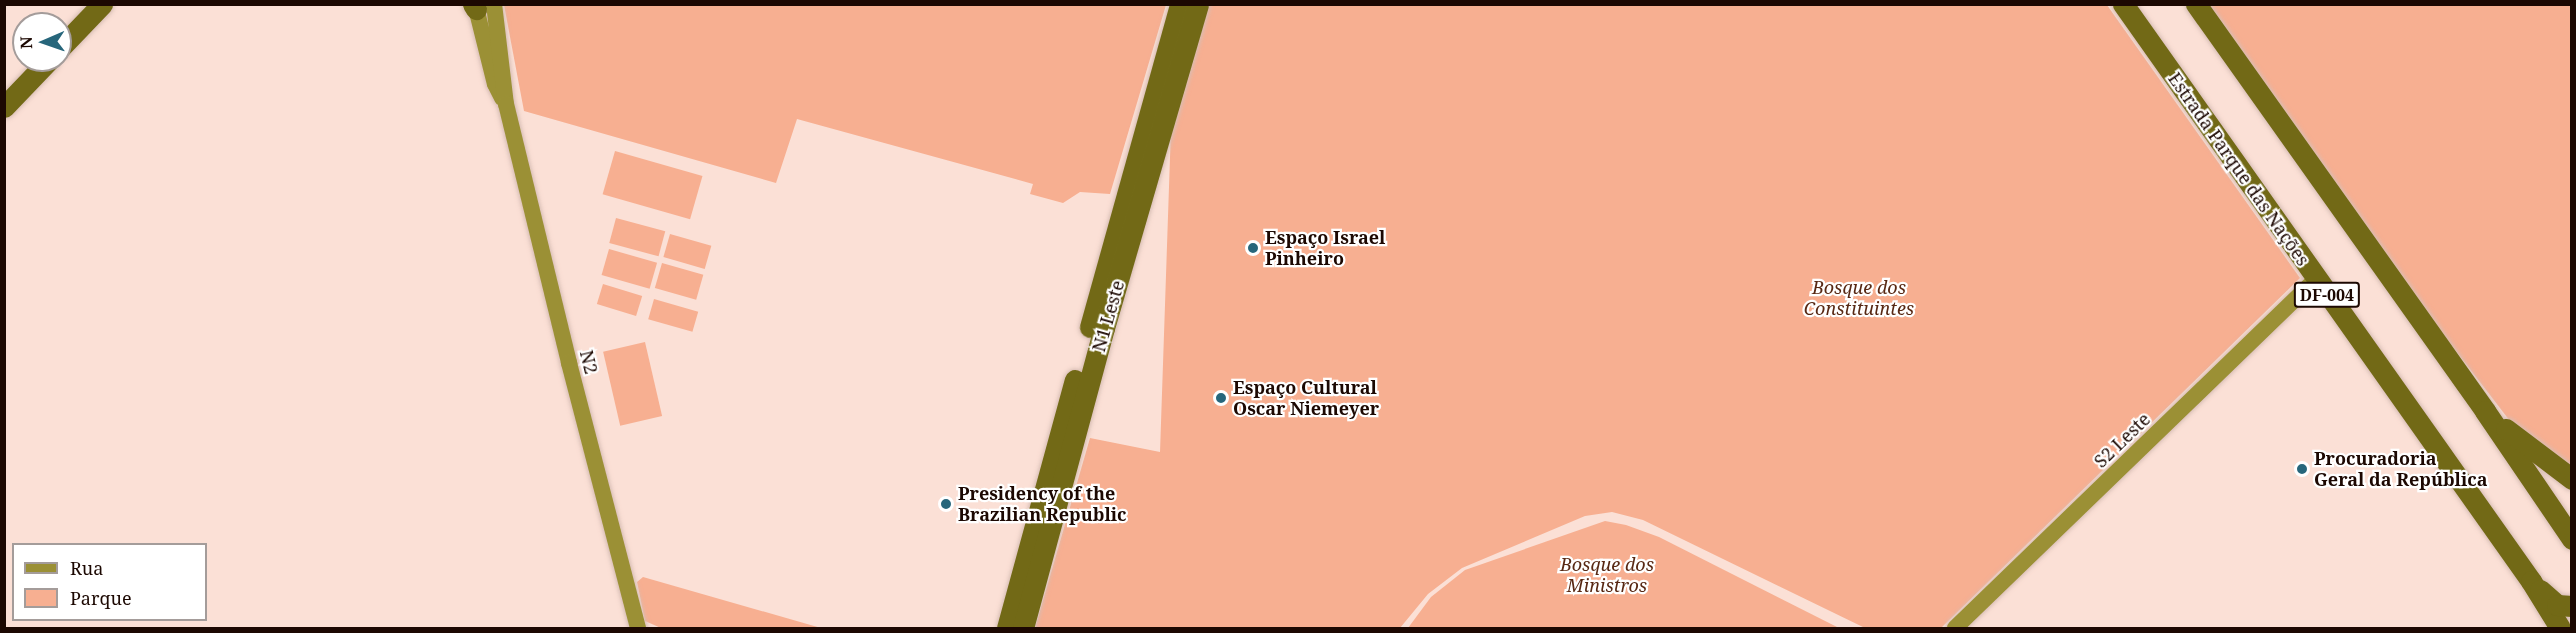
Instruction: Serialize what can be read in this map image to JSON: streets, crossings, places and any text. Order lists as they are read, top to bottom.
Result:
{
  "streets": {
    "highway": ["Estrada Parque das Nações", "DF-004", "N1 Leste"],
    "main road": ["N2", "S2 Leste"]
  },
  "crossings": [
    ["Estrada Parque das Nações", "S2 Leste"]
  ],
  "parks": ["Bosque dos Constituintes", "Bosque dos Ministros"],
  "places": [
    "Espaço Israel Pinheiro",
    "Espaço Cultural Oscar Niemeyer",
    "Procuradoria Geral da República",
    "Presidency of the Brazilian Republic"
  ],
  "legend": ["Rua", "Parque"],
  "north": "left"
}
